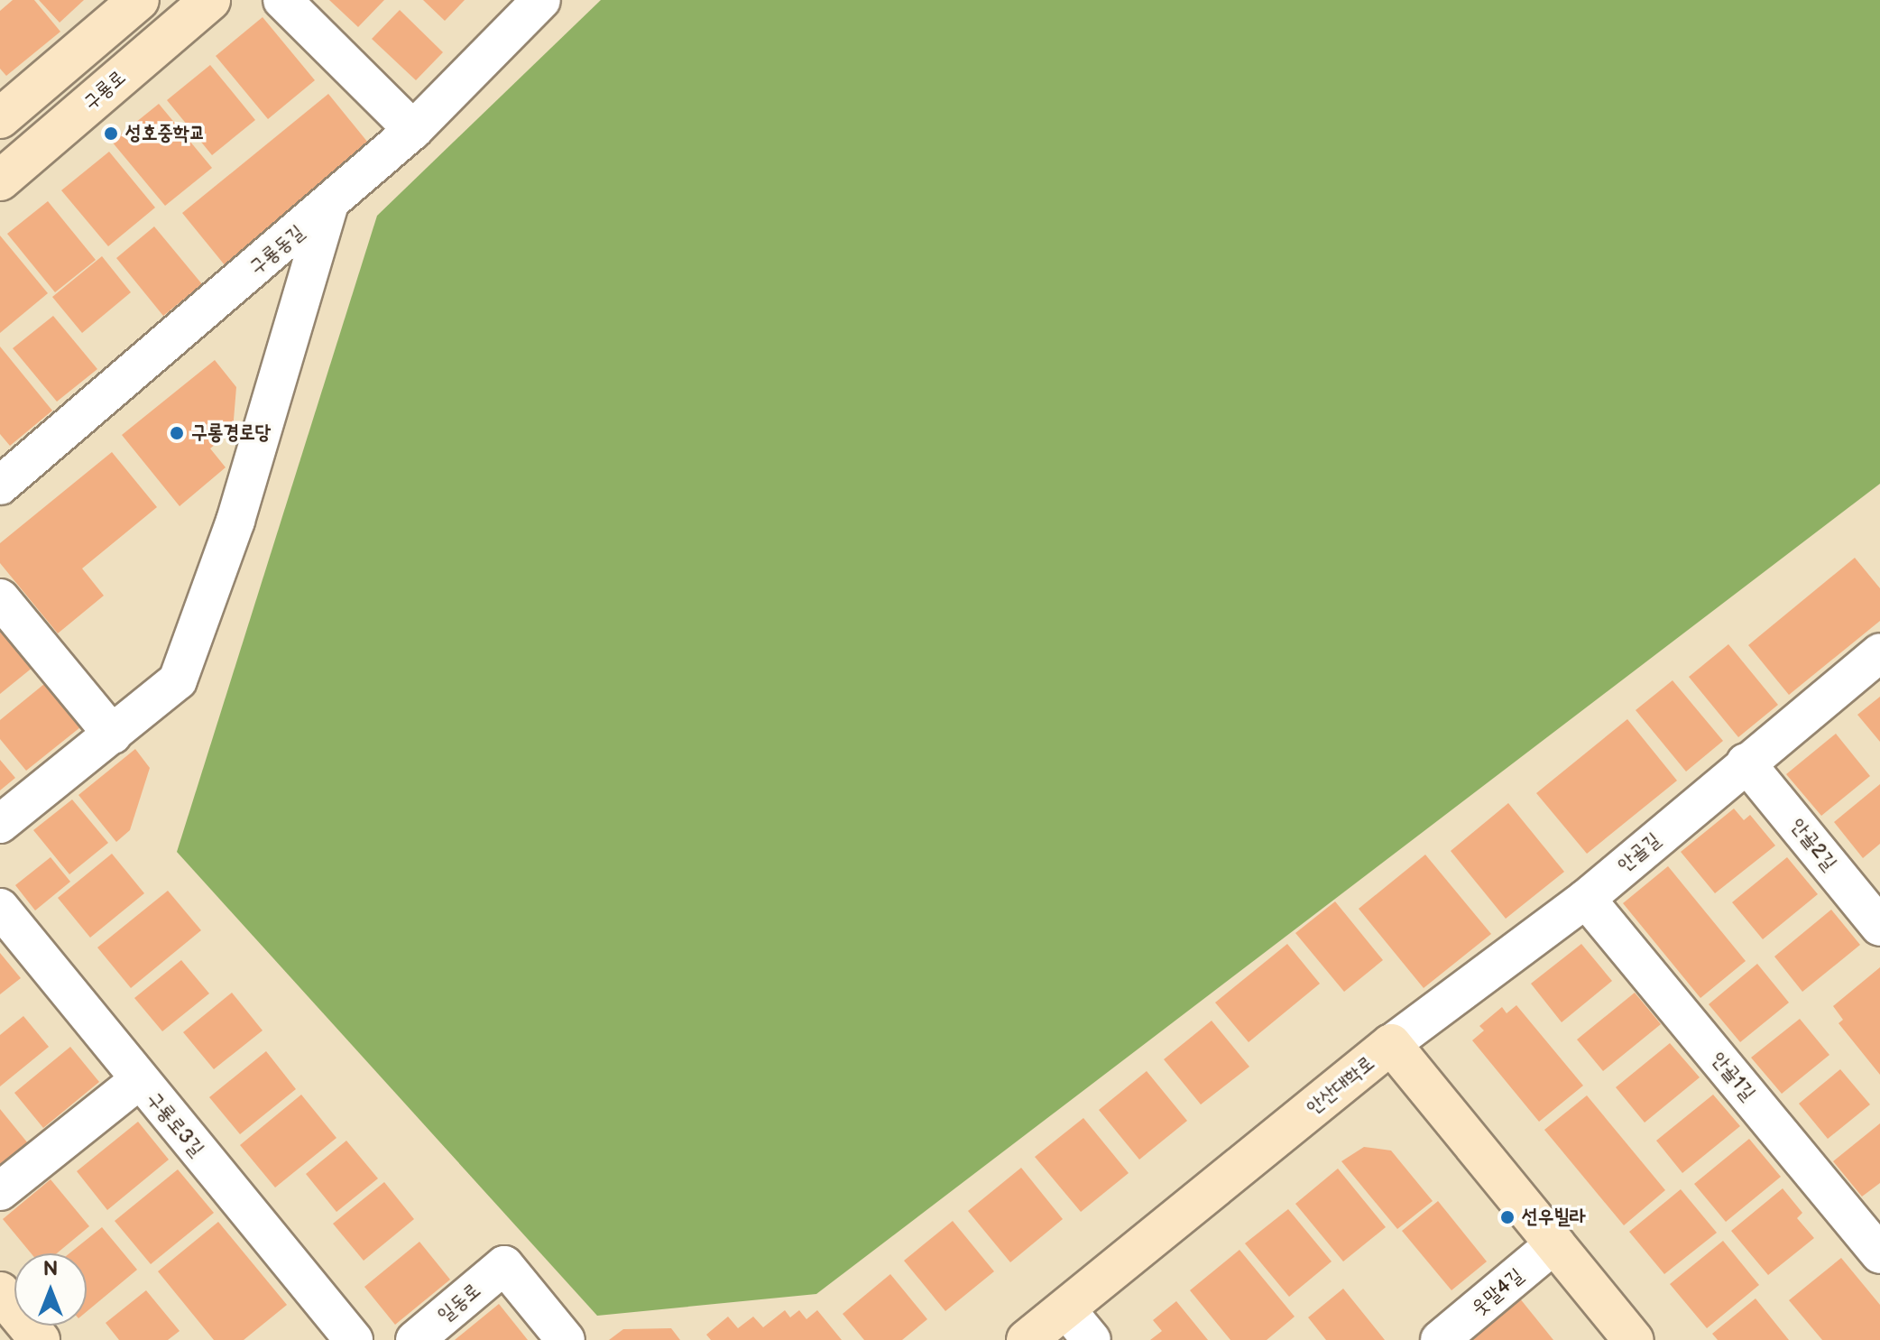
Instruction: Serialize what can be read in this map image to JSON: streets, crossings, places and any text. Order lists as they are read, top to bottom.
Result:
{
  "streets": {
    "street": [
      "구룡로",
      "구룡동길",
      "안골2길",
      "안골길",
      "안골1길",
      "안산대학로",
      "구룡로3길",
      "웃말4길",
      "일동로"
    ]
  },
  "crossings": [
    ["안골2길", "안골길"],
    ["안골길", "안골1길"],
    ["안골길", "안산대학로"],
    ["안산대학로", "웃말4길"]
  ],
  "places": ["성호중학교", "구롱경로당", "선우빌라"],
  "north": "top"
}
